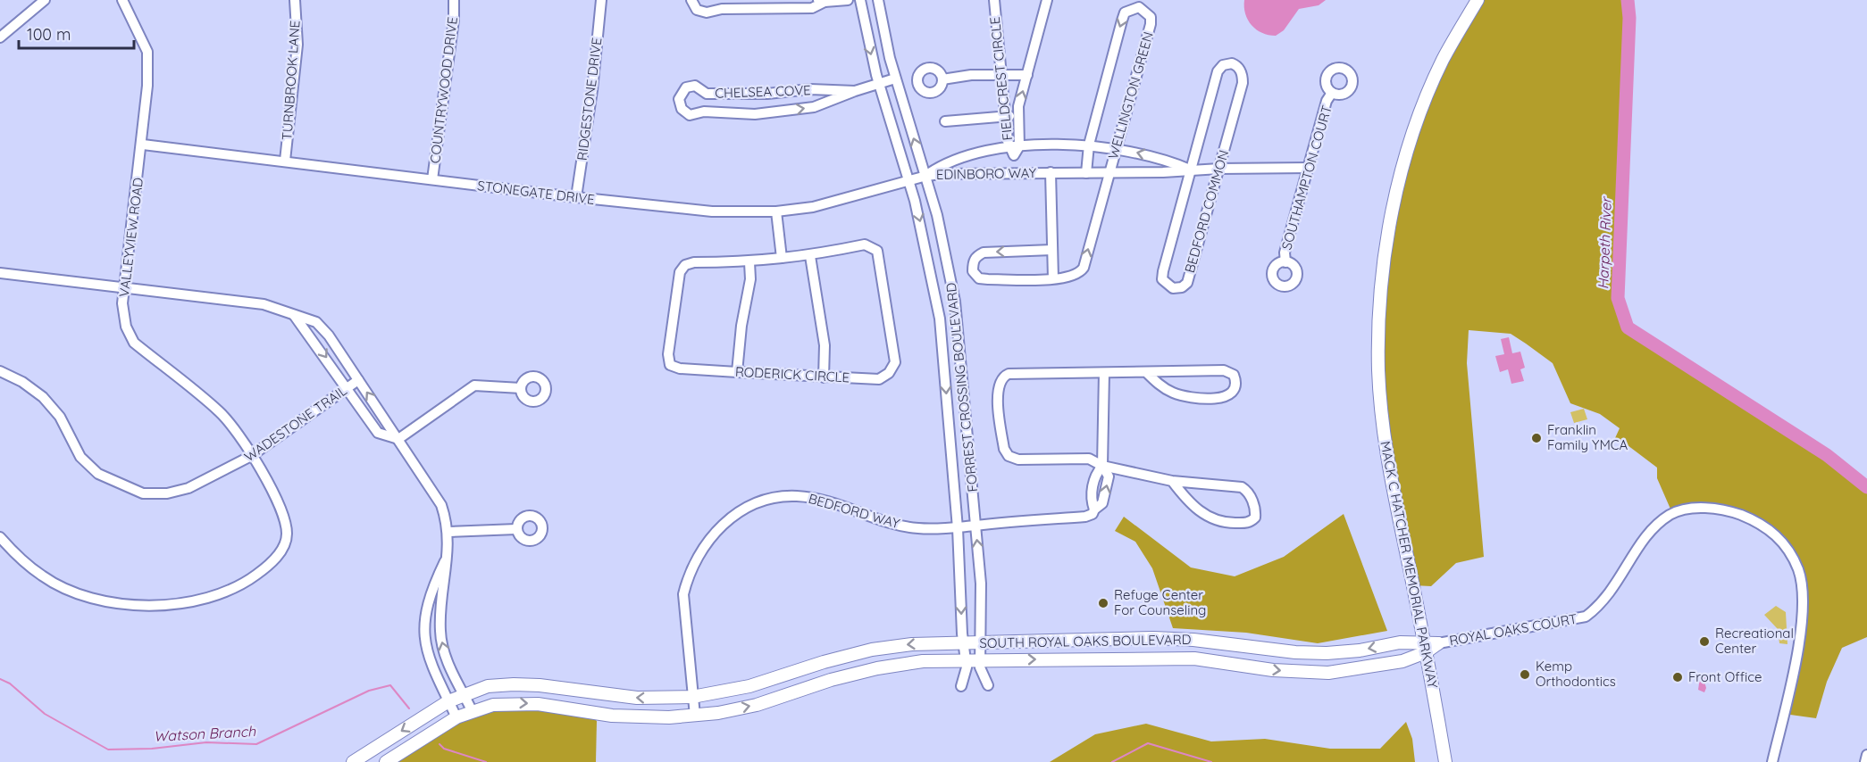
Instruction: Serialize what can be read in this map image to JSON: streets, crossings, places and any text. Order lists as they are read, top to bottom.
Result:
{
  "streets": {
    "main road": ["MACK C HATCHER MEMORIAL PARKWAY", "SOUTH ROYAL OAKS BOULEVARD"],
    "street": [
      "FIELDCREST CIRCLE",
      "TURNBROOK LANE",
      "COUNTRYWOOD DRIVE",
      "CHELSEA COVE",
      "WELLINGTON GREEN",
      "RIDGESTONE DRIVE",
      "EDINBORO WAY",
      "SOUTHAMPTON COURT",
      "STONEGATE DRIVE",
      "BEDFORD COMMON",
      "VALLEYVIEW ROAD",
      "RODERICK CIRCLE",
      "FORREST CROSSING BOULEVARD",
      "WADESTONE TRAIL",
      "BEDFORD WAY",
      "ROYAL OAKS COURT"
    ]
  },
  "crossings": [
    ["FIELDCREST CIRCLE", "EDINBORO WAY"],
    ["TURNBROOK LANE", "STONEGATE DRIVE"],
    ["COUNTRYWOOD DRIVE", "STONEGATE DRIVE"],
    ["CHELSEA COVE", "FORREST CROSSING BOULEVARD"],
    ["WELLINGTON GREEN", "EDINBORO WAY"],
    ["RIDGESTONE DRIVE", "STONEGATE DRIVE"],
    ["EDINBORO WAY", "SOUTHAMPTON COURT"],
    ["EDINBORO WAY", "STONEGATE DRIVE"],
    ["EDINBORO WAY", "BEDFORD COMMON"],
    ["EDINBORO WAY", "FORREST CROSSING BOULEVARD"],
    ["STONEGATE DRIVE", "VALLEYVIEW ROAD"],
    ["STONEGATE DRIVE", "FORREST CROSSING BOULEVARD"],
    ["VALLEYVIEW ROAD", "WADESTONE TRAIL"],
    ["FORREST CROSSING BOULEVARD", "BEDFORD WAY"],
    ["FORREST CROSSING BOULEVARD", "SOUTH ROYAL OAKS BOULEVARD"],
    ["BEDFORD WAY", "SOUTH ROYAL OAKS BOULEVARD"],
    ["MACK C HATCHER MEMORIAL PARKWAY", "SOUTH ROYAL OAKS BOULEVARD"],
    ["ROYAL OAKS COURT", "SOUTH ROYAL OAKS BOULEVARD"]
  ],
  "water": ["Harpeth River", "Watson Branch"],
  "places": [
    "Franklin Family YMCA",
    "Refuge Center For Counseling",
    "Recreational Center",
    "Kemp Orthodontics",
    "Front Office"
  ],
  "scale_bar": "100 m"
}
